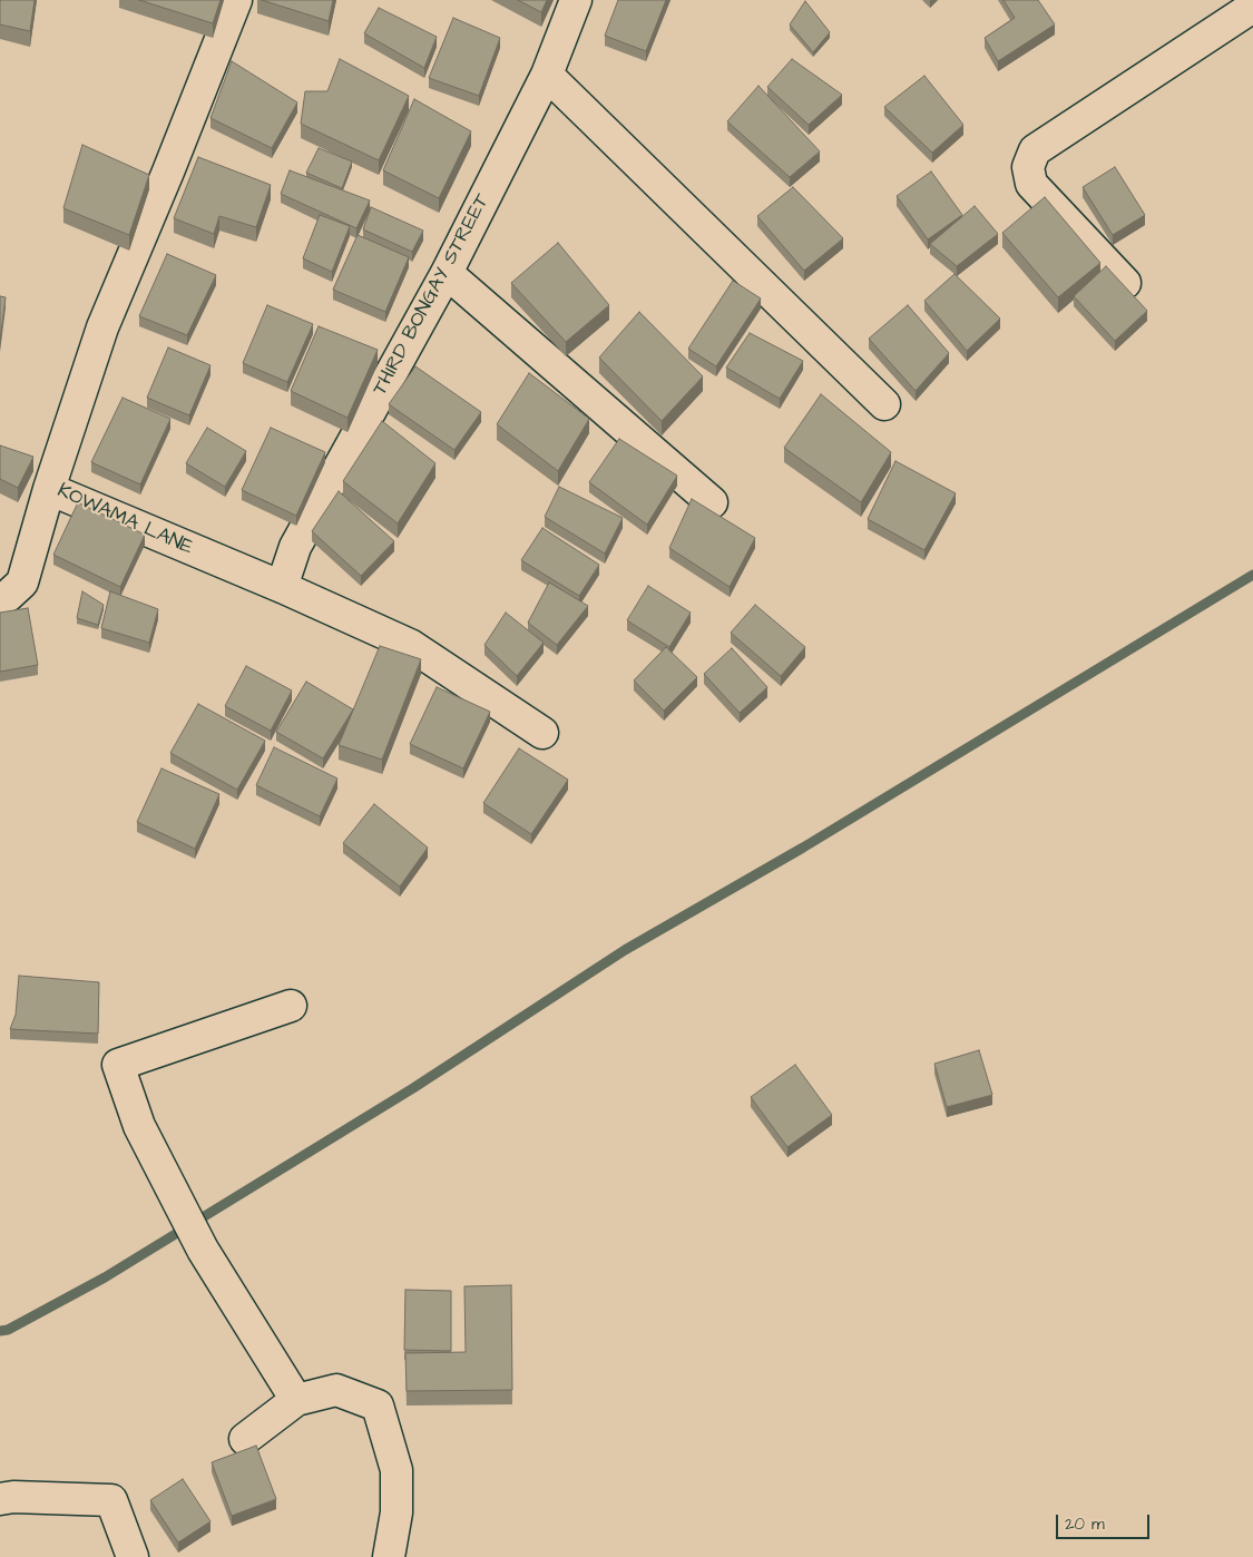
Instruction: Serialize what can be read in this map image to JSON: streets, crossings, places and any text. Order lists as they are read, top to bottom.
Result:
{
  "streets": {
    "street": ["THIRD BONGAY STREET", "KOWAMA LANE"]
  },
  "crossings": [
    ["THIRD BONGAY STREET", "KOWAMA LANE"]
  ],
  "scale_bar": "20 m"
}
